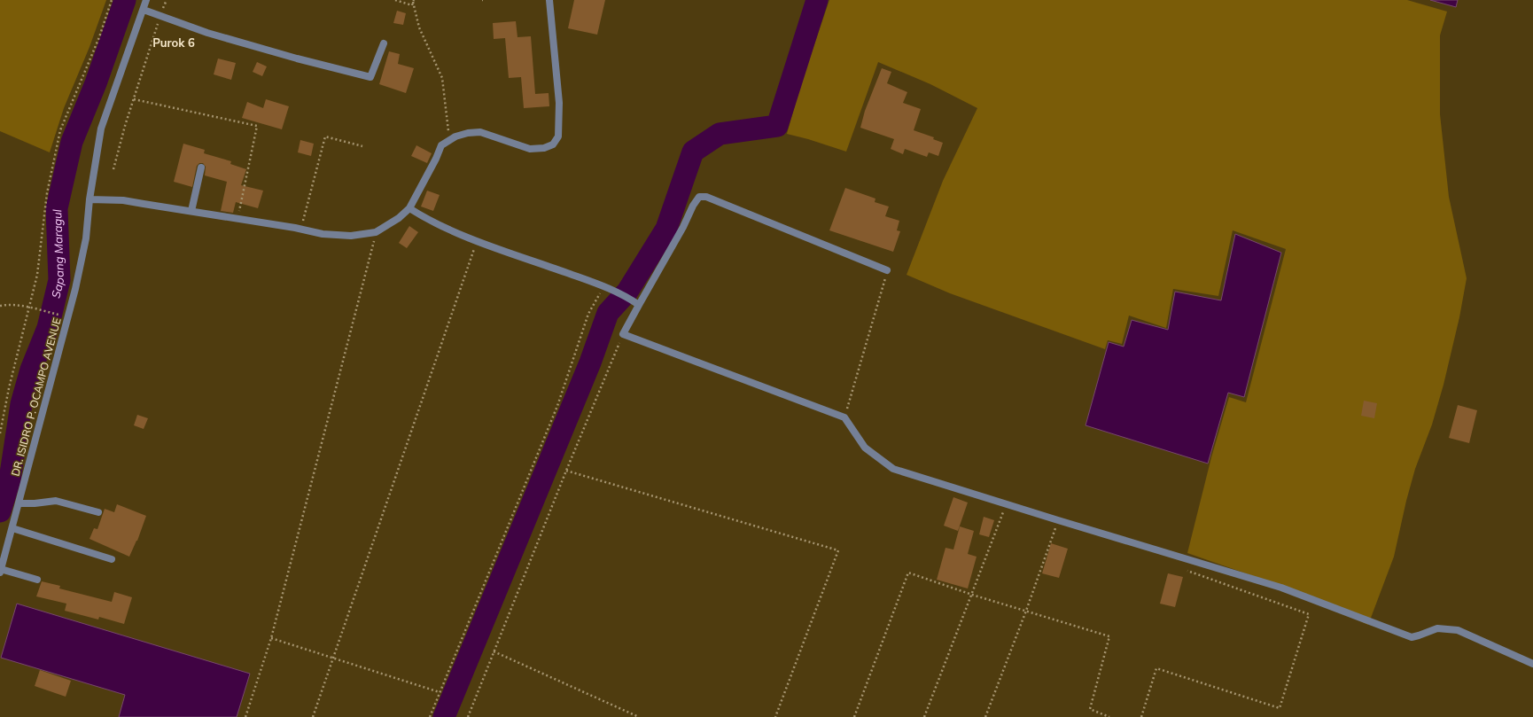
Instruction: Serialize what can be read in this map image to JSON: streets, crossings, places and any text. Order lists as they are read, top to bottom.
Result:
{
  "streets": {
    "street": ["DR. ISIDRO P. OCAMPO AVENUE"]
  },
  "districts": ["Purok 6"],
  "water": ["Sapang Maragul"]
}
